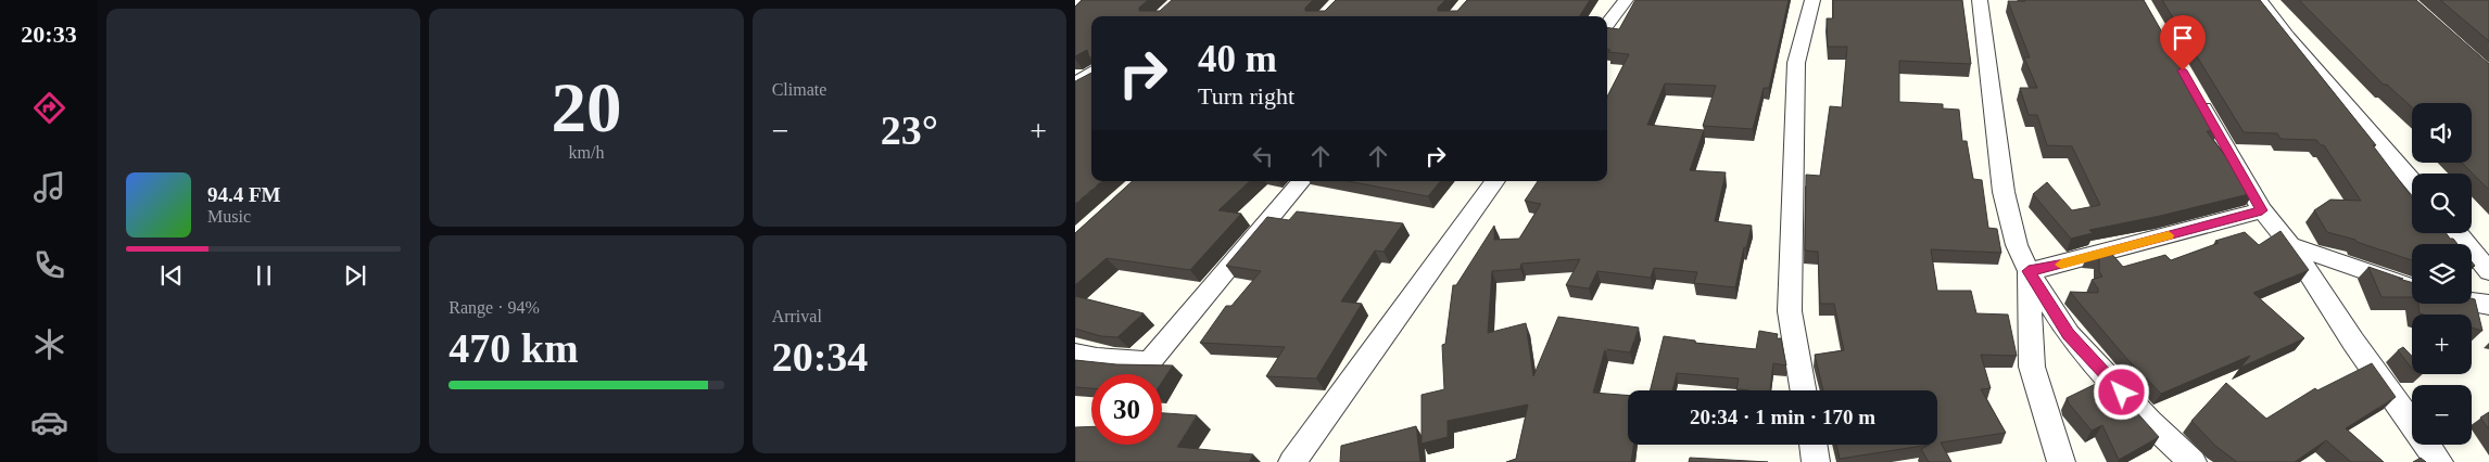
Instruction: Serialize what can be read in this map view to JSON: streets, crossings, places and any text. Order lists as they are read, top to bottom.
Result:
{
  "page": {
    "tabs": "20:33",
    "tile": [
      ["20", "km/h"],
      "Climate",
      ["Range · 94%", "470 km"],
      ["Arrival", "20:34"]
    ],
    "turn": ["40 m", "Turn right"],
    "map_buttons": ["+", "−"],
    "heat": ["−", "23°", "+"],
    "song": ["94.4 FM", "Music"],
    "limit": "30",
    "trip": "20:34 · 1 min · 170 m"
  }
}
